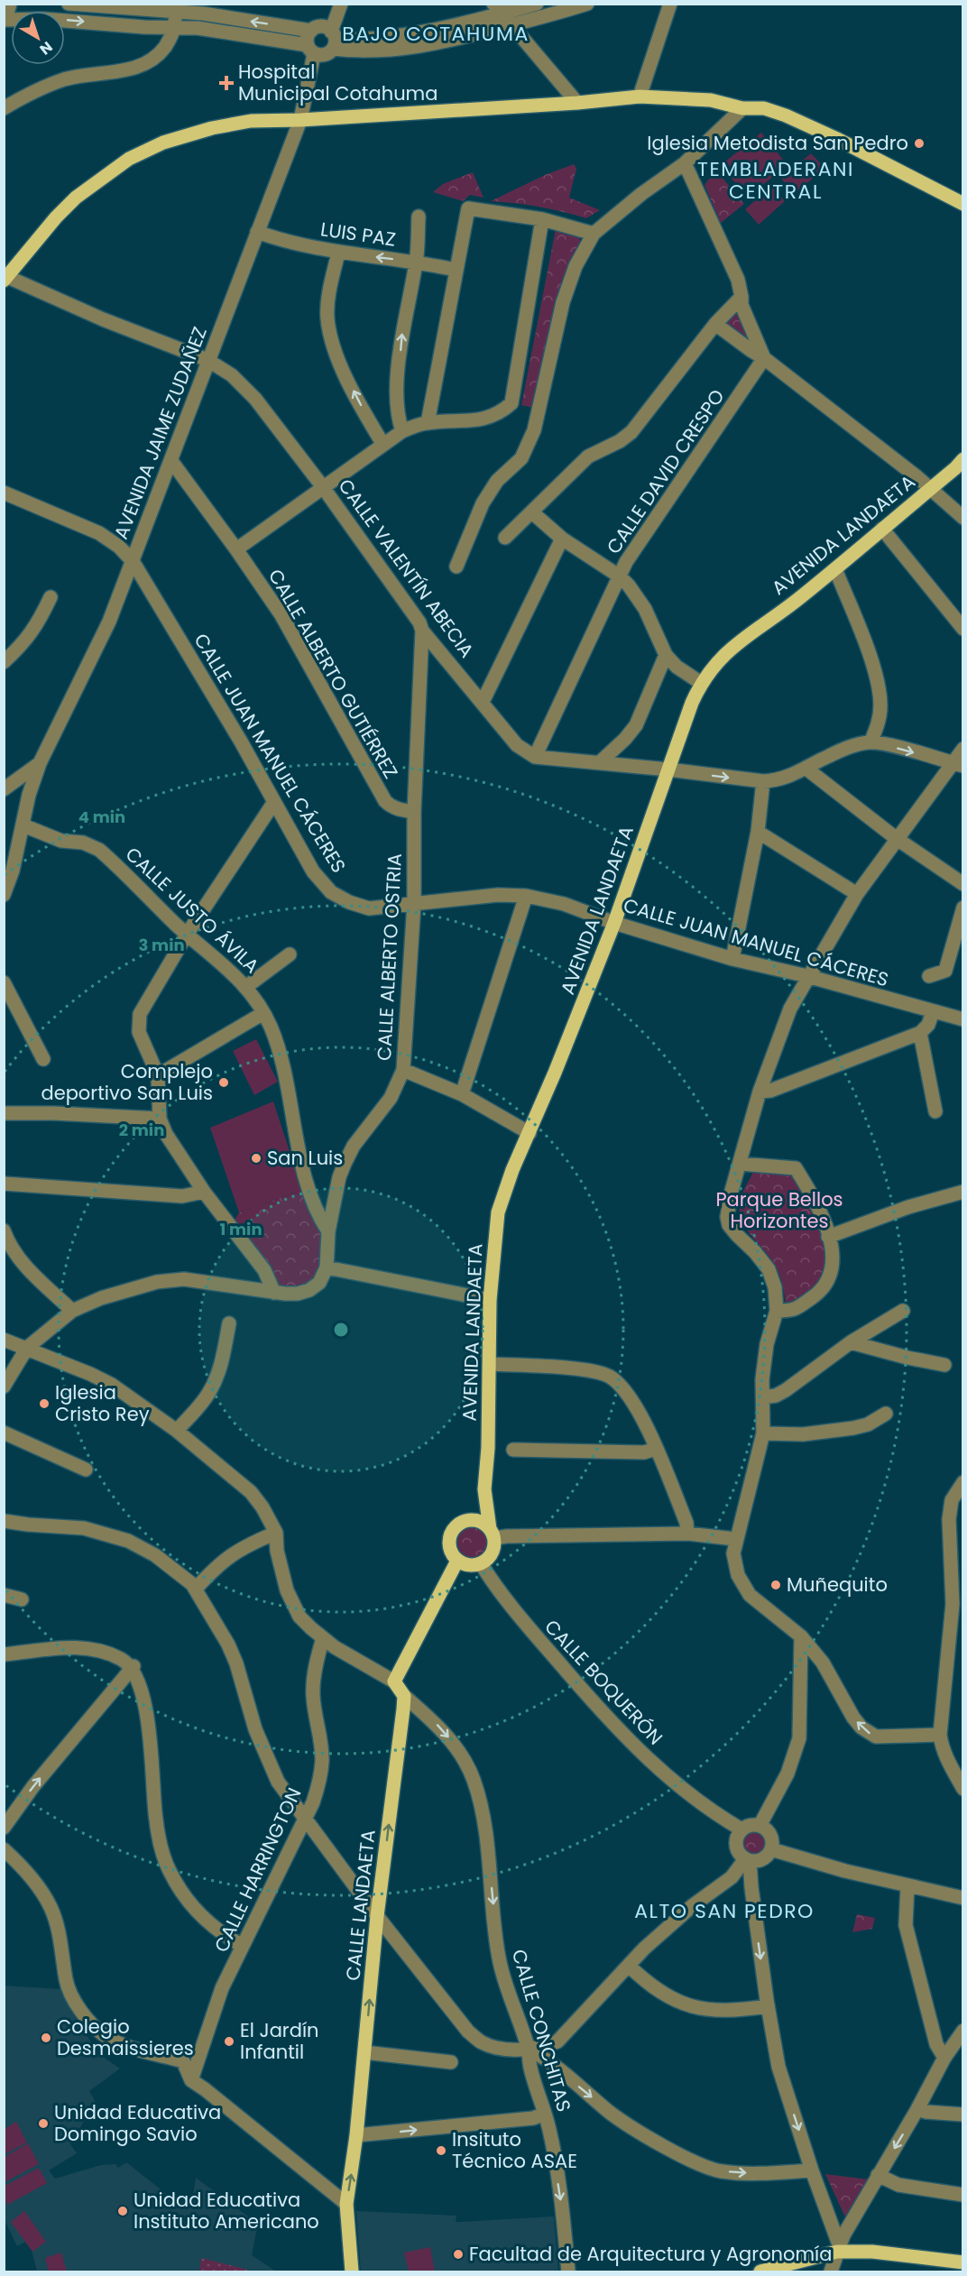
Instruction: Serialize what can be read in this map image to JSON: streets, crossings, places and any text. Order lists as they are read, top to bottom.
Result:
{
  "streets": {
    "main road": ["AVENIDA LANDAETA", "CALLE LANDAETA"],
    "street": [
      "LUIS PAZ",
      "AVENIDA JAIME ZUDAÑEZ",
      "CALLE DAVID CRESPO",
      "CALLE VALENTÍN ABECIA",
      "CALLE ALBERTO GUTIÉRREZ",
      "CALLE JUAN MANUEL CÁCERES",
      "CALLE JUSTO ÁVILA",
      "CALLE ALBERTO OSTRIA",
      "CALLE BOQUERÓN",
      "CALLE HARRINGTON",
      "CALLE CONCHITAS"
    ]
  },
  "crossings": [
    ["LUIS PAZ", "AVENIDA JAIME ZUDAÑEZ"],
    ["AVENIDA JAIME ZUDAÑEZ", "CALLE VALENTÍN ABECIA"],
    ["AVENIDA JAIME ZUDAÑEZ", "CALLE ALBERTO GUTIÉRREZ"],
    ["AVENIDA JAIME ZUDAÑEZ", "CALLE JUAN MANUEL CÁCERES"],
    ["CALLE DAVID CRESPO", "CALLE VALENTÍN ABECIA"],
    ["AVENIDA LANDAETA", "CALLE VALENTÍN ABECIA"],
    ["AVENIDA LANDAETA", "CALLE JUAN MANUEL CÁCERES"],
    ["AVENIDA LANDAETA", "CALLE BOQUERÓN"],
    ["CALLE VALENTÍN ABECIA", "CALLE ALBERTO OSTRIA"],
    ["CALLE ALBERTO GUTIÉRREZ", "CALLE ALBERTO OSTRIA"],
    ["CALLE JUAN MANUEL CÁCERES", "CALLE ALBERTO OSTRIA"],
    ["CALLE JUSTO ÁVILA", "CALLE ALBERTO OSTRIA"],
    ["CALLE LANDAETA", "CALLE CONCHITAS"]
  ],
  "one_way": ["LUIS PAZ", "CALLE LANDAETA", "CALLE CONCHITAS"],
  "districts": ["BAJO COTAHUMA", "TEMBLADERANI CENTRAL", "ALTO SAN PEDRO"],
  "parks": ["Parque Bellos Horizontes"],
  "places": {
    "health": ["Hospital Municipal Cotahuma"],
    "other": [
      "Iglesia Metodista San Pedro",
      "Complejo deportivo San Luis",
      "San Luis",
      "Iglesia Cristo Rey",
      "Muñequito",
      "Colegio Desmaissieres",
      "El Jardín Infantil",
      "Unidad Educativa Domingo Savio",
      "Insituto Técnico ASAE",
      "Unidad Educativa Instituto Americano",
      "Facultad de Arquitectura y Agronomía"
    ]
  },
  "north": "bottom right",
  "rings": [
    "4 min",
    "3 min",
    "2 min",
    "1 min"
  ]
}
